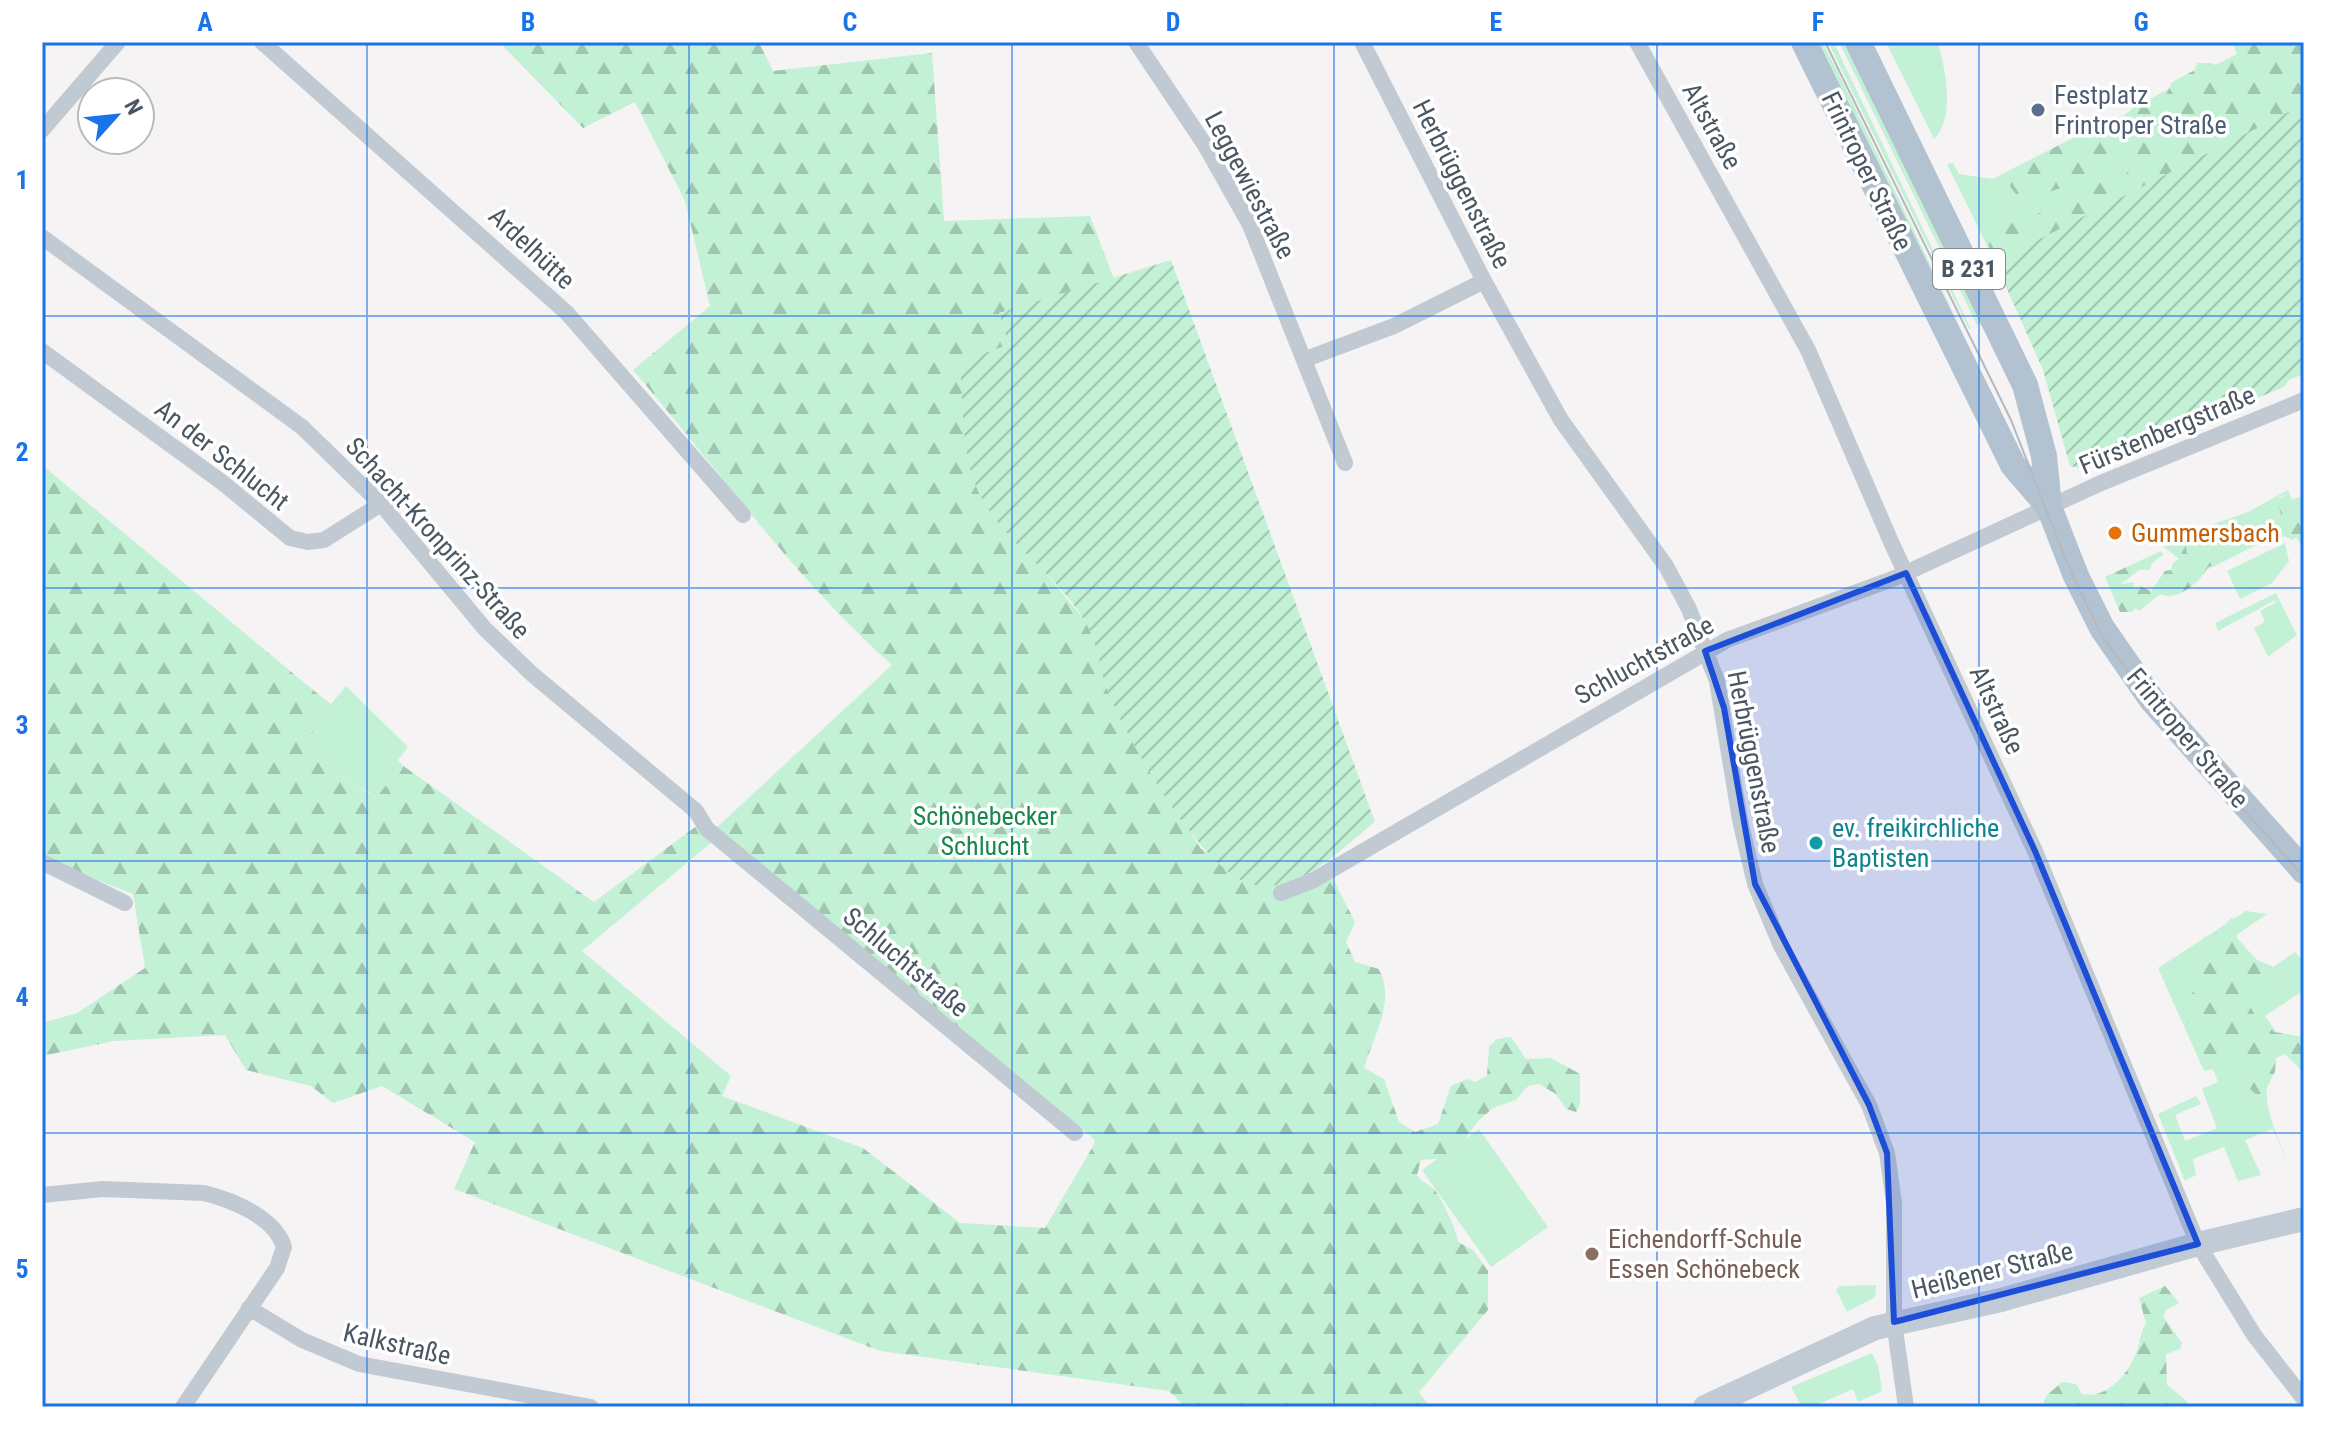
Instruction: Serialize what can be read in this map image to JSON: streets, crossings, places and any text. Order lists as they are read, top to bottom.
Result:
{
  "streets": {
    "main road": ["Frintroper Straße", "B 231"],
    "street": [
      "Altstraße",
      "Herbrüggenstraße",
      "Leggewiestraße",
      "Ardelhütte",
      "Fürstenbergstraße",
      "An der Schlucht",
      "Schacht-Kronprinz-Straße",
      "Schluchtstraße",
      "Heißener Straße",
      "Kalkstraße"
    ]
  },
  "crossings": [
    ["Altstraße", "Schluchtstraße"],
    ["Altstraße", "Heißener Straße"],
    ["Frintroper Straße", "Fürstenbergstraße"],
    ["Frintroper Straße", "Schluchtstraße"],
    ["Herbrüggenstraße", "Schluchtstraße"],
    ["Herbrüggenstraße", "Heißener Straße"],
    ["Fürstenbergstraße", "Schluchtstraße"],
    ["An der Schlucht", "Schacht-Kronprinz-Straße"],
    ["Schacht-Kronprinz-Straße", "Schluchtstraße"]
  ],
  "parks": ["Schönebecker Schlucht"],
  "places": [
    "Festplatz Frintroper Straße",
    "Gummersbach",
    "ev. freikirchliche Baptisten",
    "Eichendorff-Schule Essen Schönebeck"
  ],
  "north": "top right",
  "grid": {
    "columns": [
      "A",
      "B",
      "C",
      "D",
      "E",
      "F",
      "G"
    ],
    "rows": [
      "1",
      "2",
      "3",
      "4",
      "5"
    ]
  }
}
